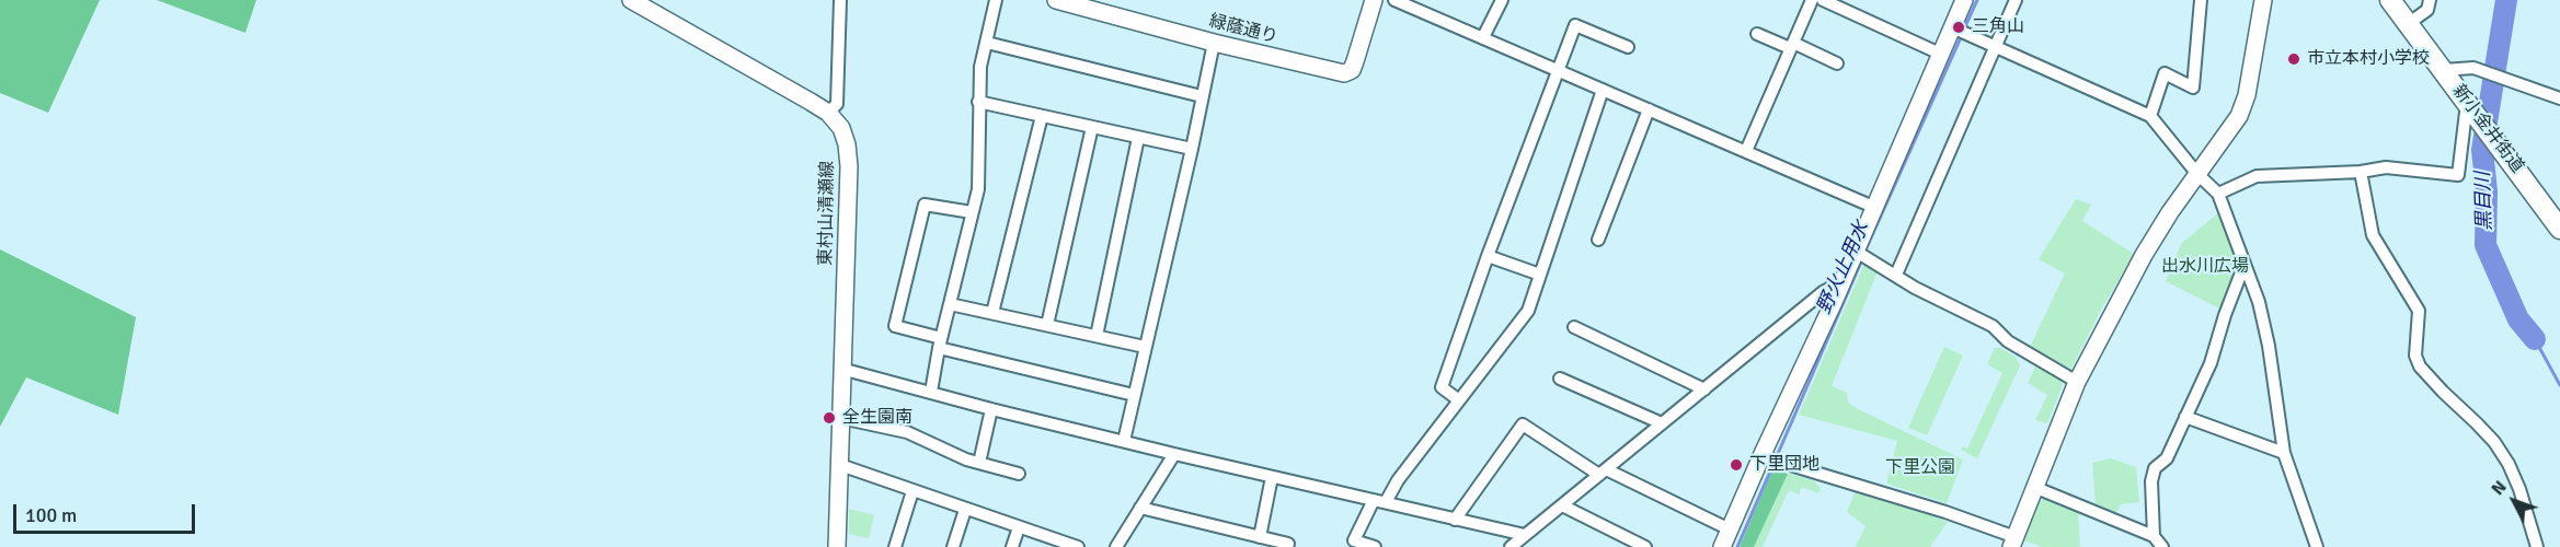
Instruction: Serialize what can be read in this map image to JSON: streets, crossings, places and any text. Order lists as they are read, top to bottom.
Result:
{
  "streets": {
    "main road": ["新小金井街道"],
    "street": ["緑蔭通り", "東村山清瀬線"]
  },
  "water": ["黒目川", "野火止用水"],
  "parks": ["出水川広場", "下里公園"],
  "places": [
    "三角山",
    "市立本村小学校",
    "全生園南",
    "下里団地"
  ],
  "scale_bar": "100 m",
  "north": "top left"
}
